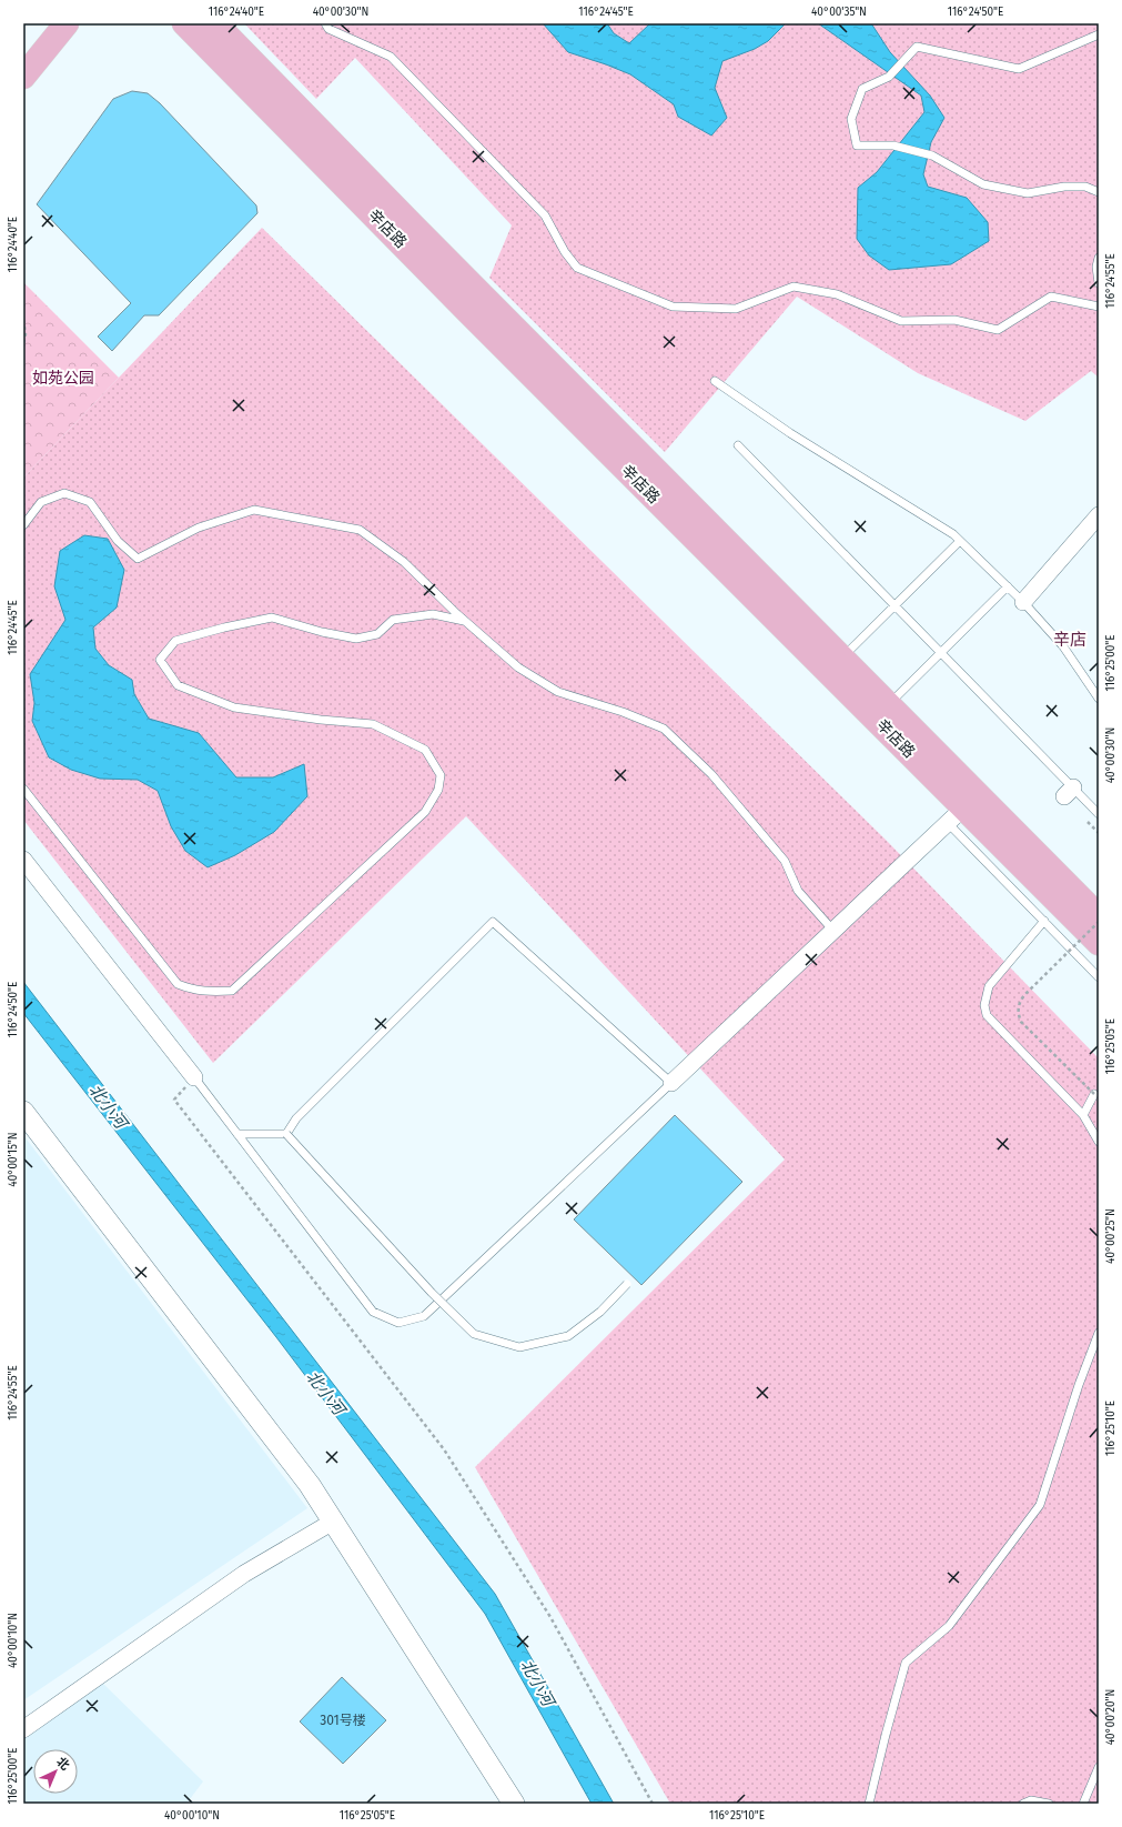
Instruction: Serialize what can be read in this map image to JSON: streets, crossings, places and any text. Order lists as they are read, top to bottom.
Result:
{
  "streets": {
    "main road": ["辛店路"]
  },
  "districts": ["辛店"],
  "water": ["北小河"],
  "parks": ["如苑公园"],
  "house_numbers": ["301号楼"],
  "north": "top right",
  "coordinates": [
    "116°24'40\"E",
    "40°00'30\"N",
    "116°24'45\"E",
    "40°00'35\"N",
    "116°24'50\"E",
    "116°24'55\"E",
    "116°25'00\"E",
    "116°25'05\"E",
    "40°00'15\"N",
    "40°00'25\"N",
    "116°25'10\"E",
    "40°00'10\"N",
    "40°00'20\"N"
  ]
}
